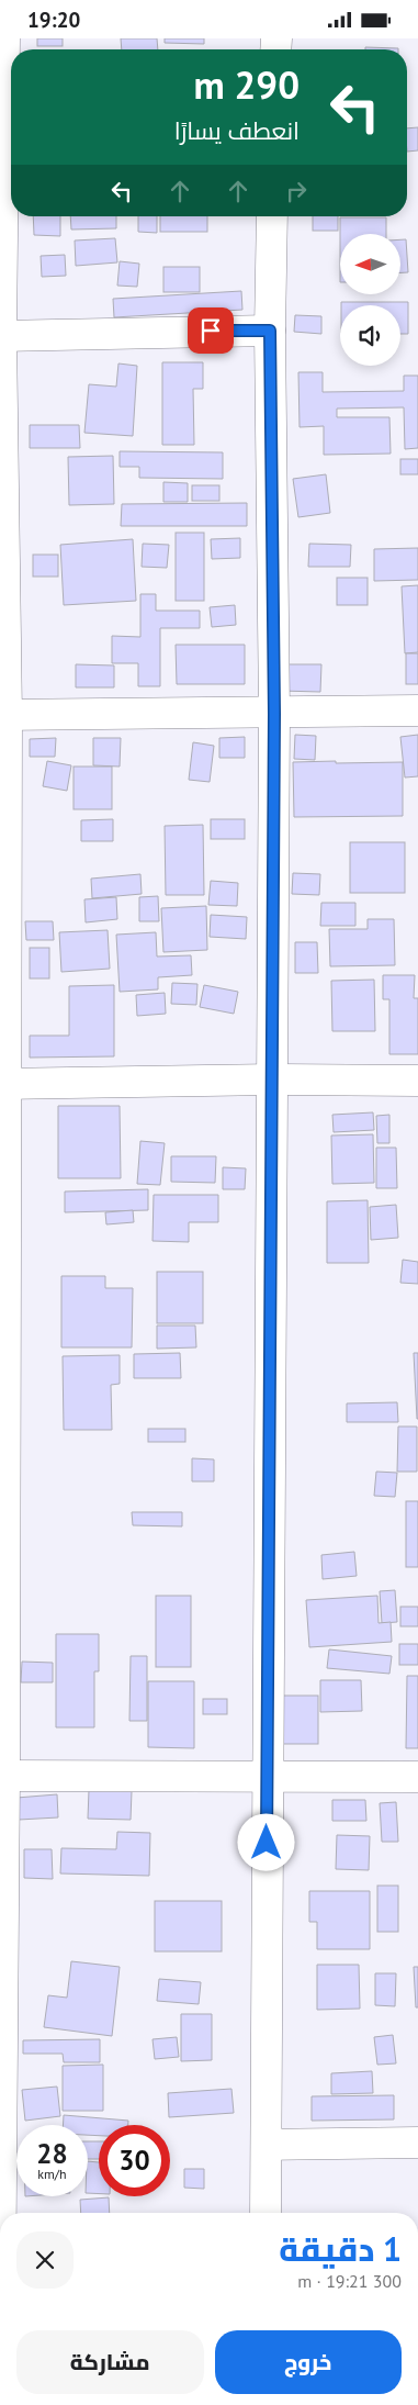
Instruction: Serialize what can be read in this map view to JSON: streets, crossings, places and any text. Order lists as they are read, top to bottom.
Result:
{
  "north": "left",
  "page": {
    "status": "19:20",
    "turn": ["290 m", "انعطف يسارًا"],
    "speed": "28 km/h",
    "limit": "30",
    "heading": ["1 دقيقة", "300 m · 19:21"],
    "buttons": ["خروج", "مشاركة"]
  }
}
